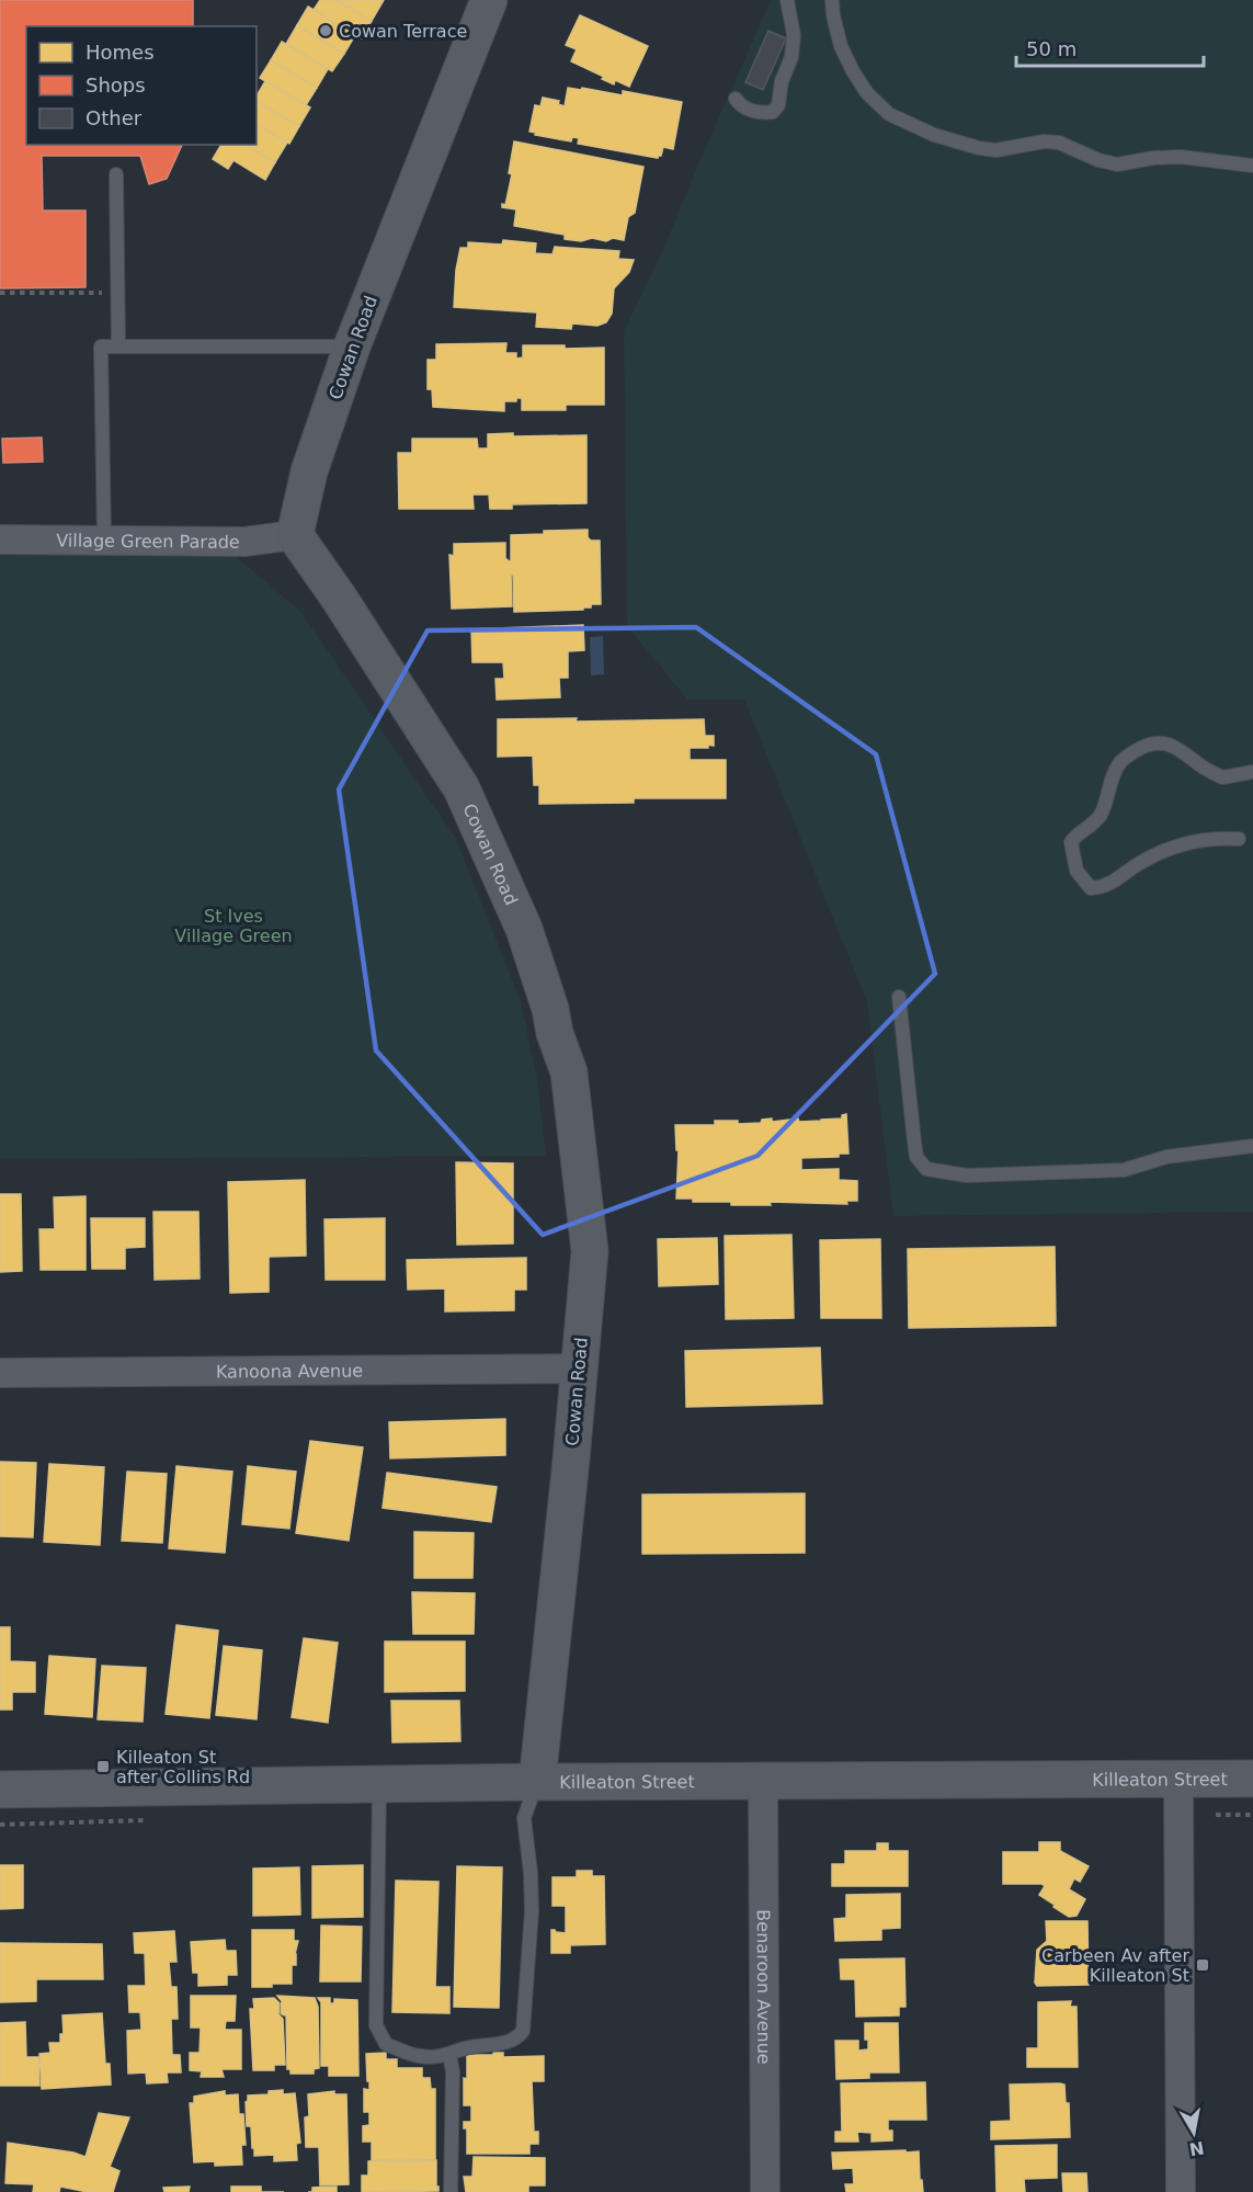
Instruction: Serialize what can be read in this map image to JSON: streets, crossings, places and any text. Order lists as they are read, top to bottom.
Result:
{
  "streets": {
    "street": [
      "Cowan Road",
      "Village Green Parade",
      "Kanoona Avenue",
      "Killeaton Street",
      "Benaroon Avenue"
    ]
  },
  "crossings": [
    ["Cowan Road", "Village Green Parade"],
    ["Cowan Road", "Kanoona Avenue"],
    ["Cowan Road", "Killeaton Street"],
    ["Killeaton Street", "Benaroon Avenue"]
  ],
  "parks": ["St Ives Village Green"],
  "places": {
    "other": ["Cowan Terrace"],
    "transit": ["Killeaton St after Collins Rd", "Carbeen Av after Killeaton St"]
  },
  "legend": ["Homes", "Shops", "Other"],
  "scale_bar": "50 m",
  "north": "bottom"
}
